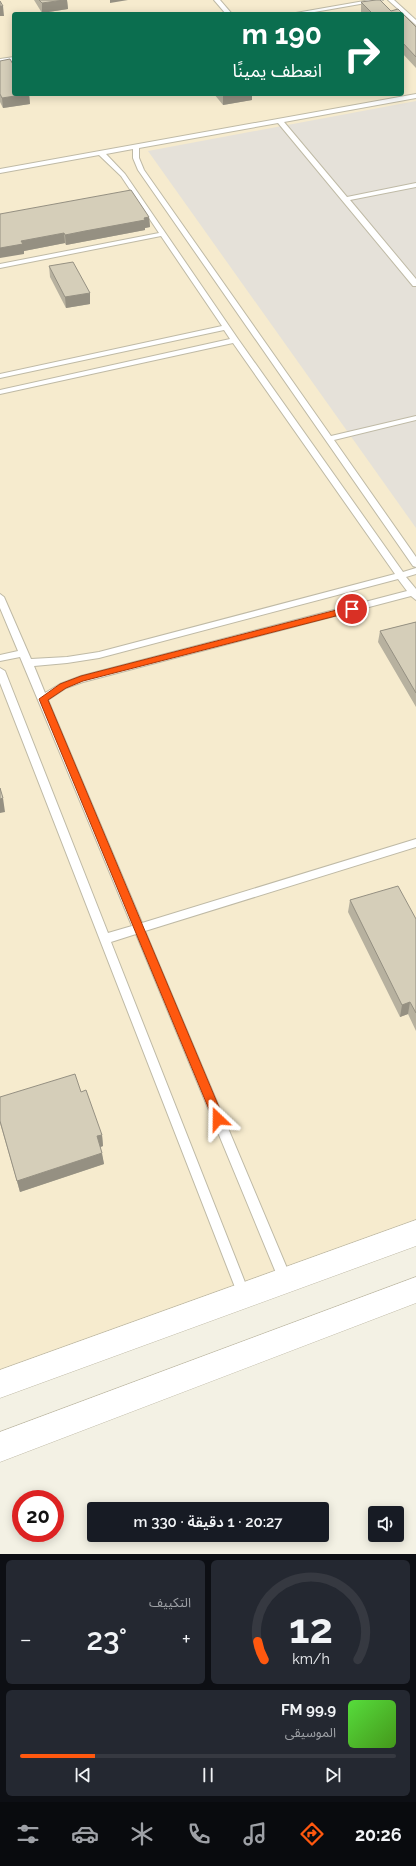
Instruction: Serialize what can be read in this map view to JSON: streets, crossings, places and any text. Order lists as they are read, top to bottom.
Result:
{
  "page": {
    "turn": ["190 m", "انعطف يمينًا"],
    "limit": "20",
    "trip": "20:27 · 1 دقيقة · 330 m",
    "tile": "التكييف",
    "heat": ["−", "23°", "+"],
    "song": ["99.9 FM", "الموسيقى"],
    "tabs": "20:26",
    "gauge": ["12", "km/h"]
  }
}
